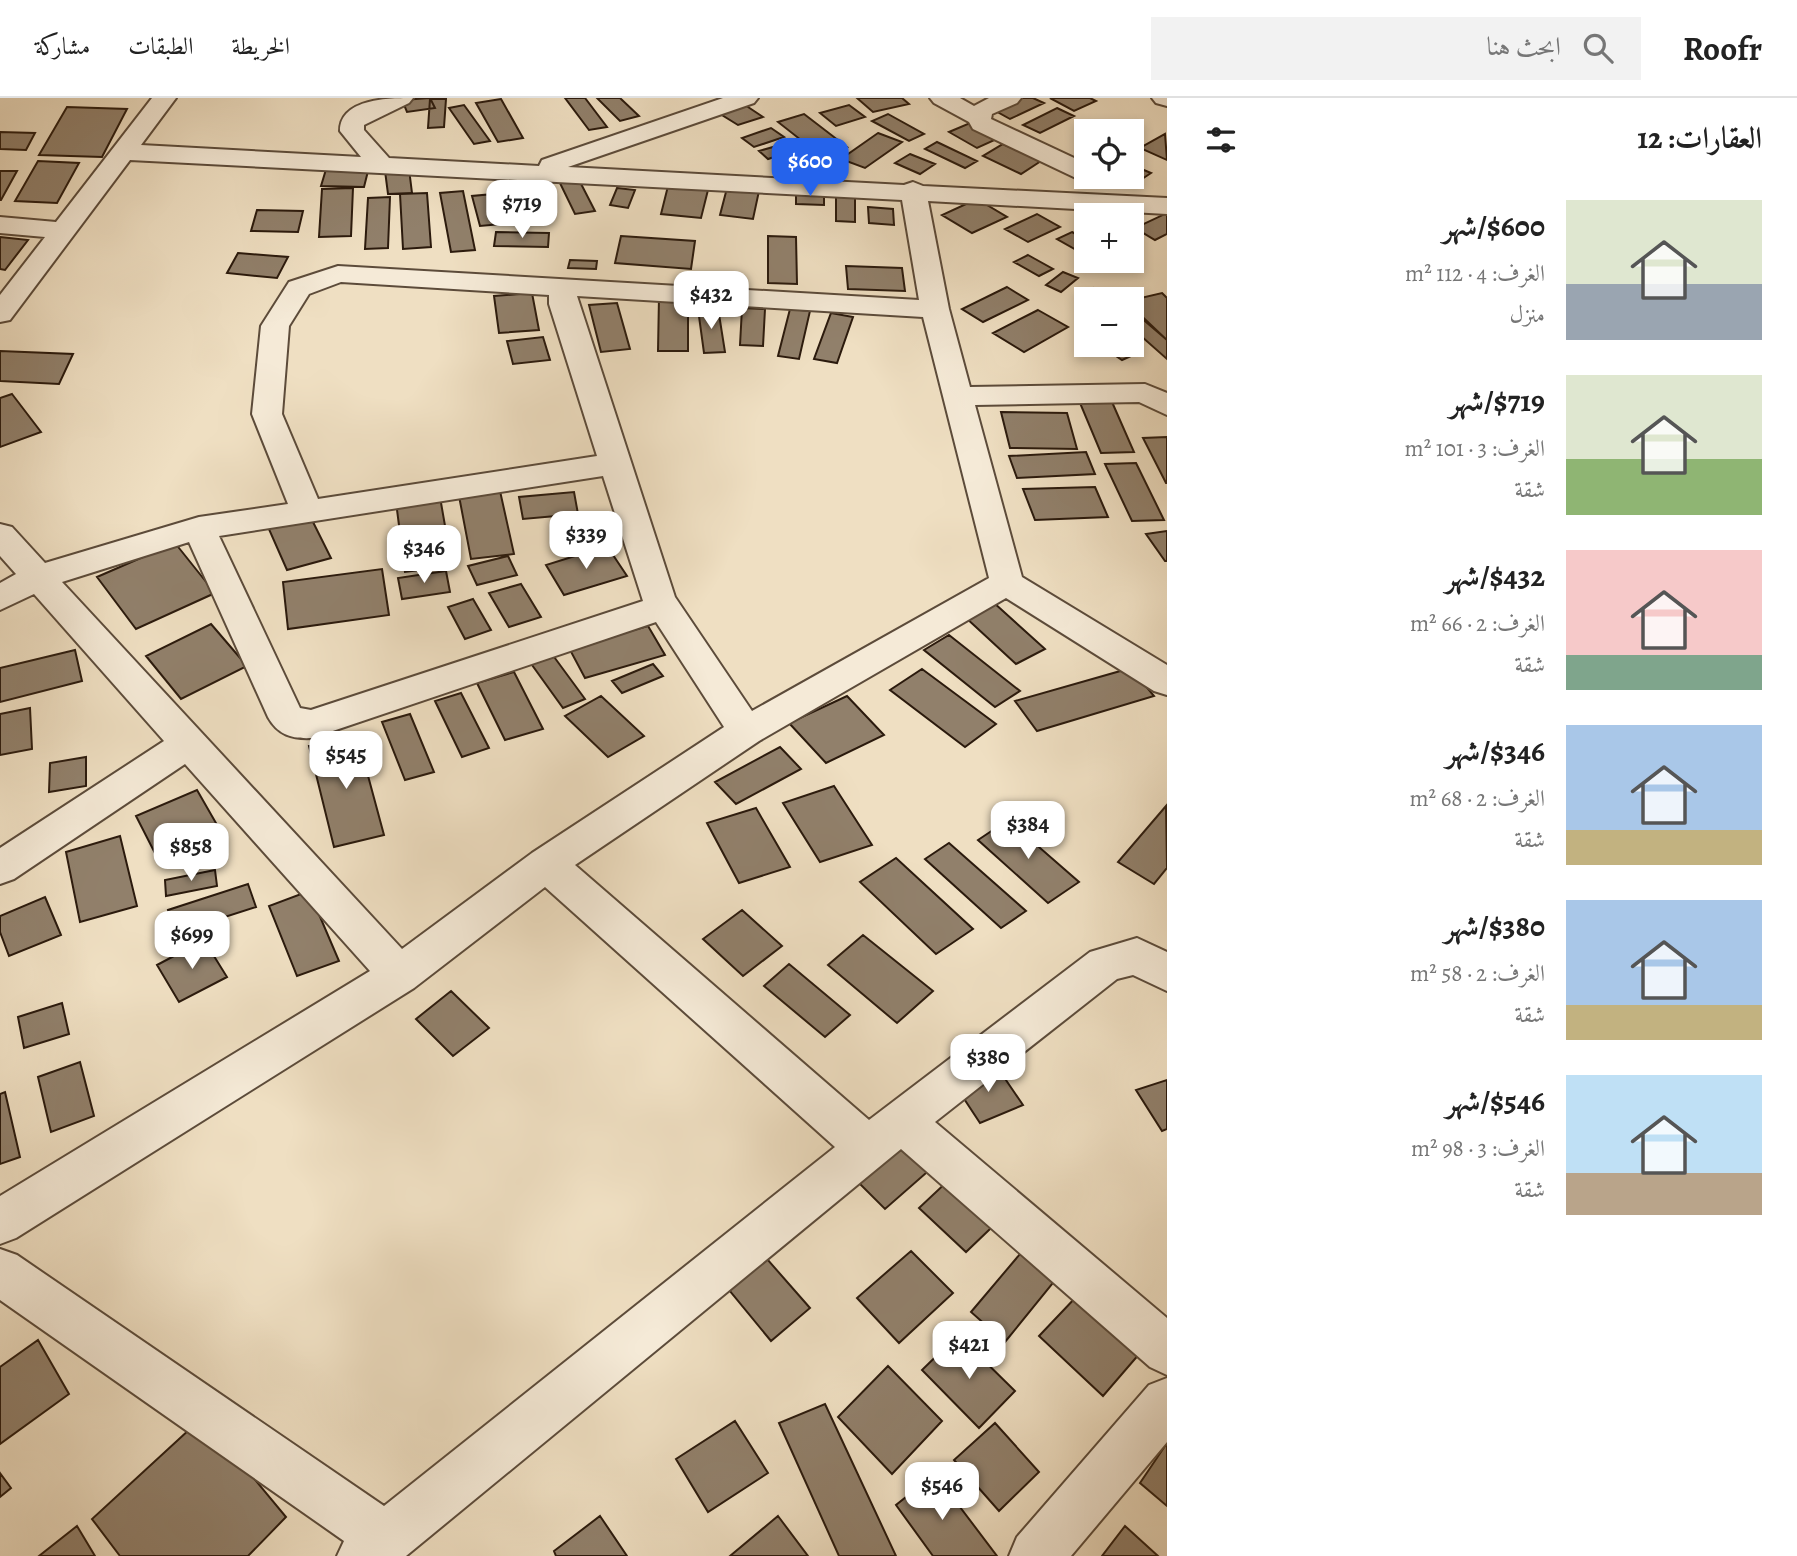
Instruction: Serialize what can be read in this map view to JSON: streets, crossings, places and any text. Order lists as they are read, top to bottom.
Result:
{
  "page": {
    "header": "Roofr",
    "search": "ابحث هنا",
    "nav": ["الخريطة", "الطبقات", "مشاركة"],
    "heading": "العقارات: 12",
    "map_buttons": ["+", "−"],
    "price": [
      "$600",
      "$719",
      "$432",
      "$339",
      "$346",
      "$545",
      "$384",
      "$858",
      "$699",
      "$380",
      "$421",
      "$546"
    ],
    "list": [
      {
        "name": "$600/شهر",
        "note": "الغرف: 4 · 112 m² · منزل"
      },
      {
        "name": "$719/شهر",
        "note": "الغرف: 3 · 101 m² · شقة"
      },
      {
        "name": "$432/شهر",
        "note": "الغرف: 2 · 66 m² · شقة"
      },
      {
        "name": "$346/شهر",
        "note": "الغرف: 2 · 68 m² · شقة"
      },
      {
        "name": "$380/شهر",
        "note": "الغرف: 2 · 58 m² · شقة"
      },
      {
        "name": "$546/شهر",
        "note": "الغرف: 3 · 98 m² · شقة"
      }
    ]
  }
}
